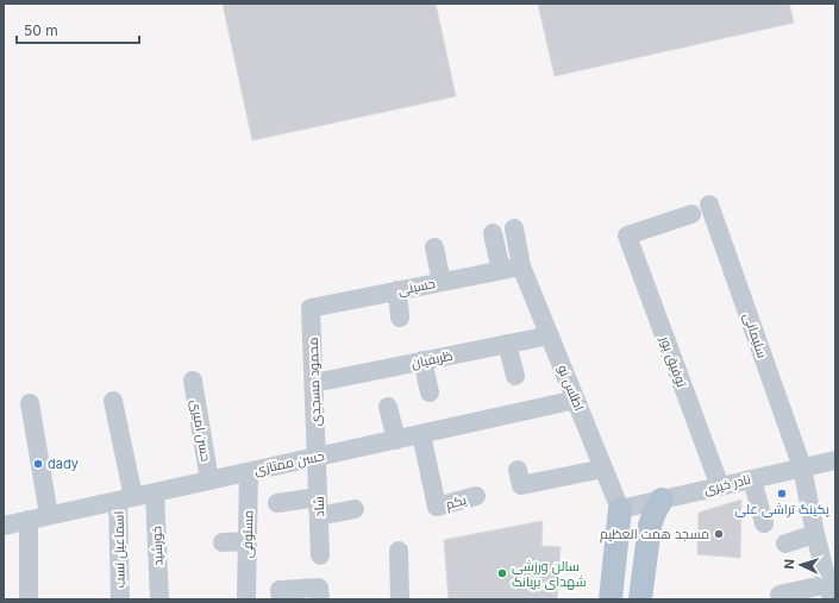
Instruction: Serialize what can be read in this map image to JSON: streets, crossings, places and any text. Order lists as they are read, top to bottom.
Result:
{
  "streets": {
    "street": [
      "حسینی",
      "سلیمانی",
      "ظریفیان",
      "توفیق پور",
      "محمود مسجدی",
      "اطلس نو",
      "حسن امیری",
      "حسن ممتازی",
      "نادر خیری",
      "یکم",
      "شاد",
      "مستوفی",
      "خورشید",
      "اسماعیل نسب"
    ]
  },
  "crossings": [
    ["حسینی", "محمود مسجدی"],
    ["حسینی", "اطلس نو"],
    ["سلیمانی", "نادر خیری"],
    ["ظریفیان", "محمود مسجدی"],
    ["ظریفیان", "اطلس نو"],
    ["توفیق پور", "نادر خیری"],
    ["محمود مسجدی", "حسن ممتازی"],
    ["محمود مسجدی", "شاد"],
    ["اطلس نو", "حسن ممتازی"],
    ["اطلس نو", "نادر خیری"],
    ["حسن امیری", "حسن ممتازی"],
    ["حسن ممتازی", "یکم"],
    ["حسن ممتازی", "شاد"],
    ["حسن ممتازی", "مستوفی"],
    ["حسن ممتازی", "خورشید"],
    ["حسن ممتازی", "اسماعیل نسب"]
  ],
  "places": [
    "dady",
    "پکینگ تراشی علی",
    "مسجد همت العظیم",
    "سالن ورزشی شهدای بریانک"
  ],
  "scale_bar": "50 m",
  "north": "left"
}
